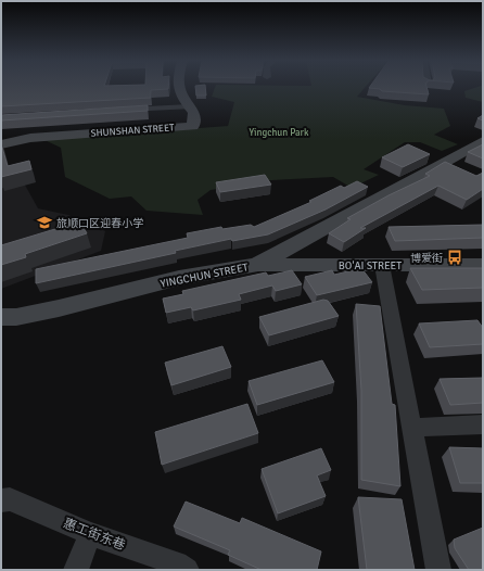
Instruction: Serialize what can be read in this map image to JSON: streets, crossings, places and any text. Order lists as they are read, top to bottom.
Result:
{
  "streets": {
    "street": [
      "SHUNSHAN STREET",
      "BO'AI STREET",
      "YINGCHUN STREET",
      "惠工街东巷"
    ]
  },
  "crossings": [
    ["BO'AI STREET", "YINGCHUN STREET"]
  ],
  "parks": ["Yingchun Park"],
  "places": {
    "school or university": ["旅顺口区迎春小学"],
    "bus stop": ["博爱街"]
  }
}
